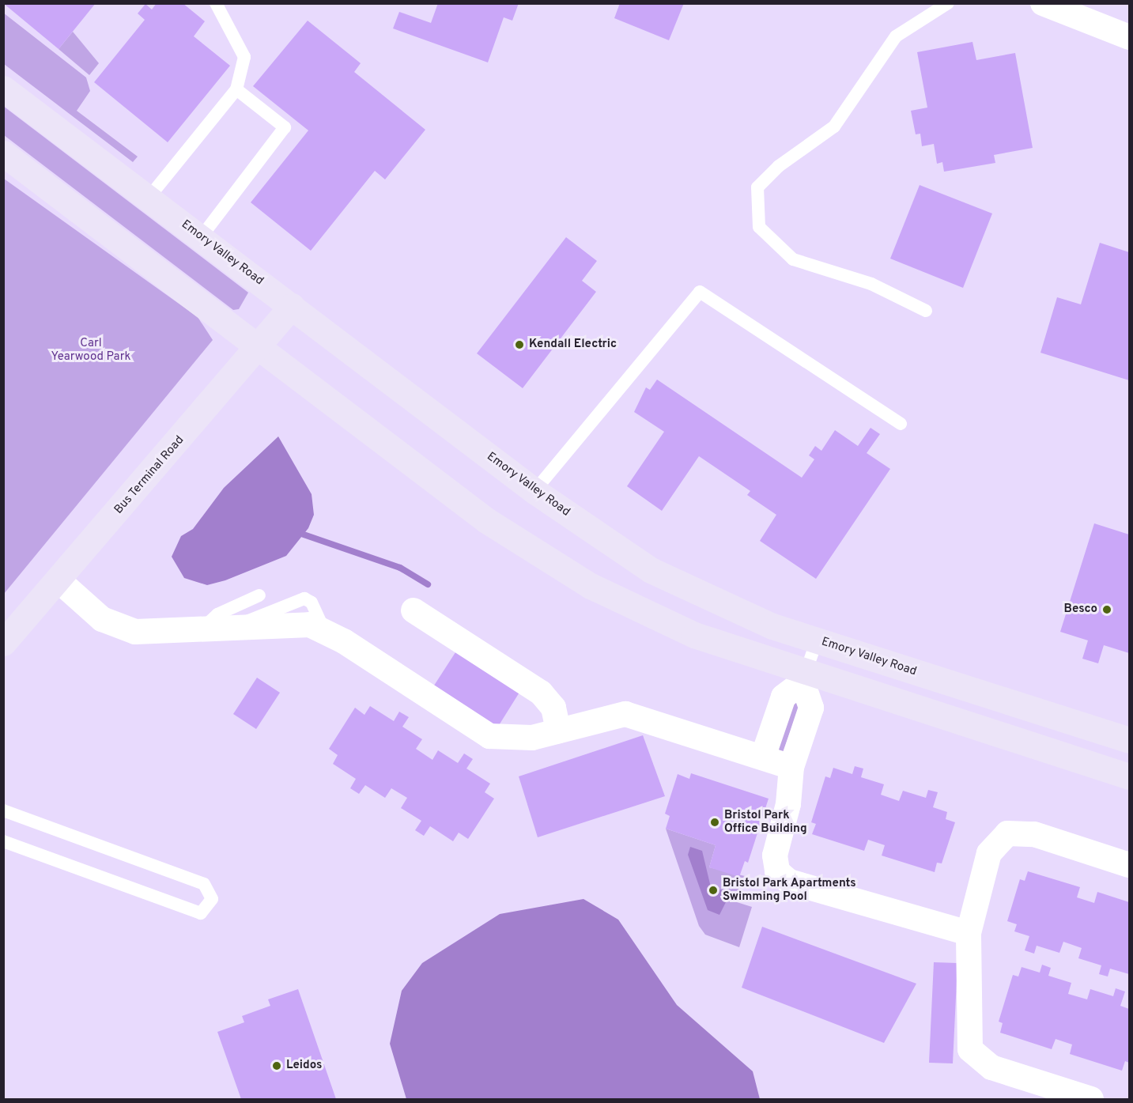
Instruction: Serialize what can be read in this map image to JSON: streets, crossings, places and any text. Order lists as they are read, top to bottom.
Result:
{
  "streets": {
    "main road": ["Emory Valley Road", "Bus Terminal Road"]
  },
  "crossings": [
    ["Emory Valley Road", "Bus Terminal Road"]
  ],
  "parks": ["Carl Yearwood Park"],
  "places": [
    "Kendall Electric",
    "Besco",
    "Bristol Park Office Building",
    "Bristol Park Apartments Swimming Pool",
    "Leidos"
  ]
}
